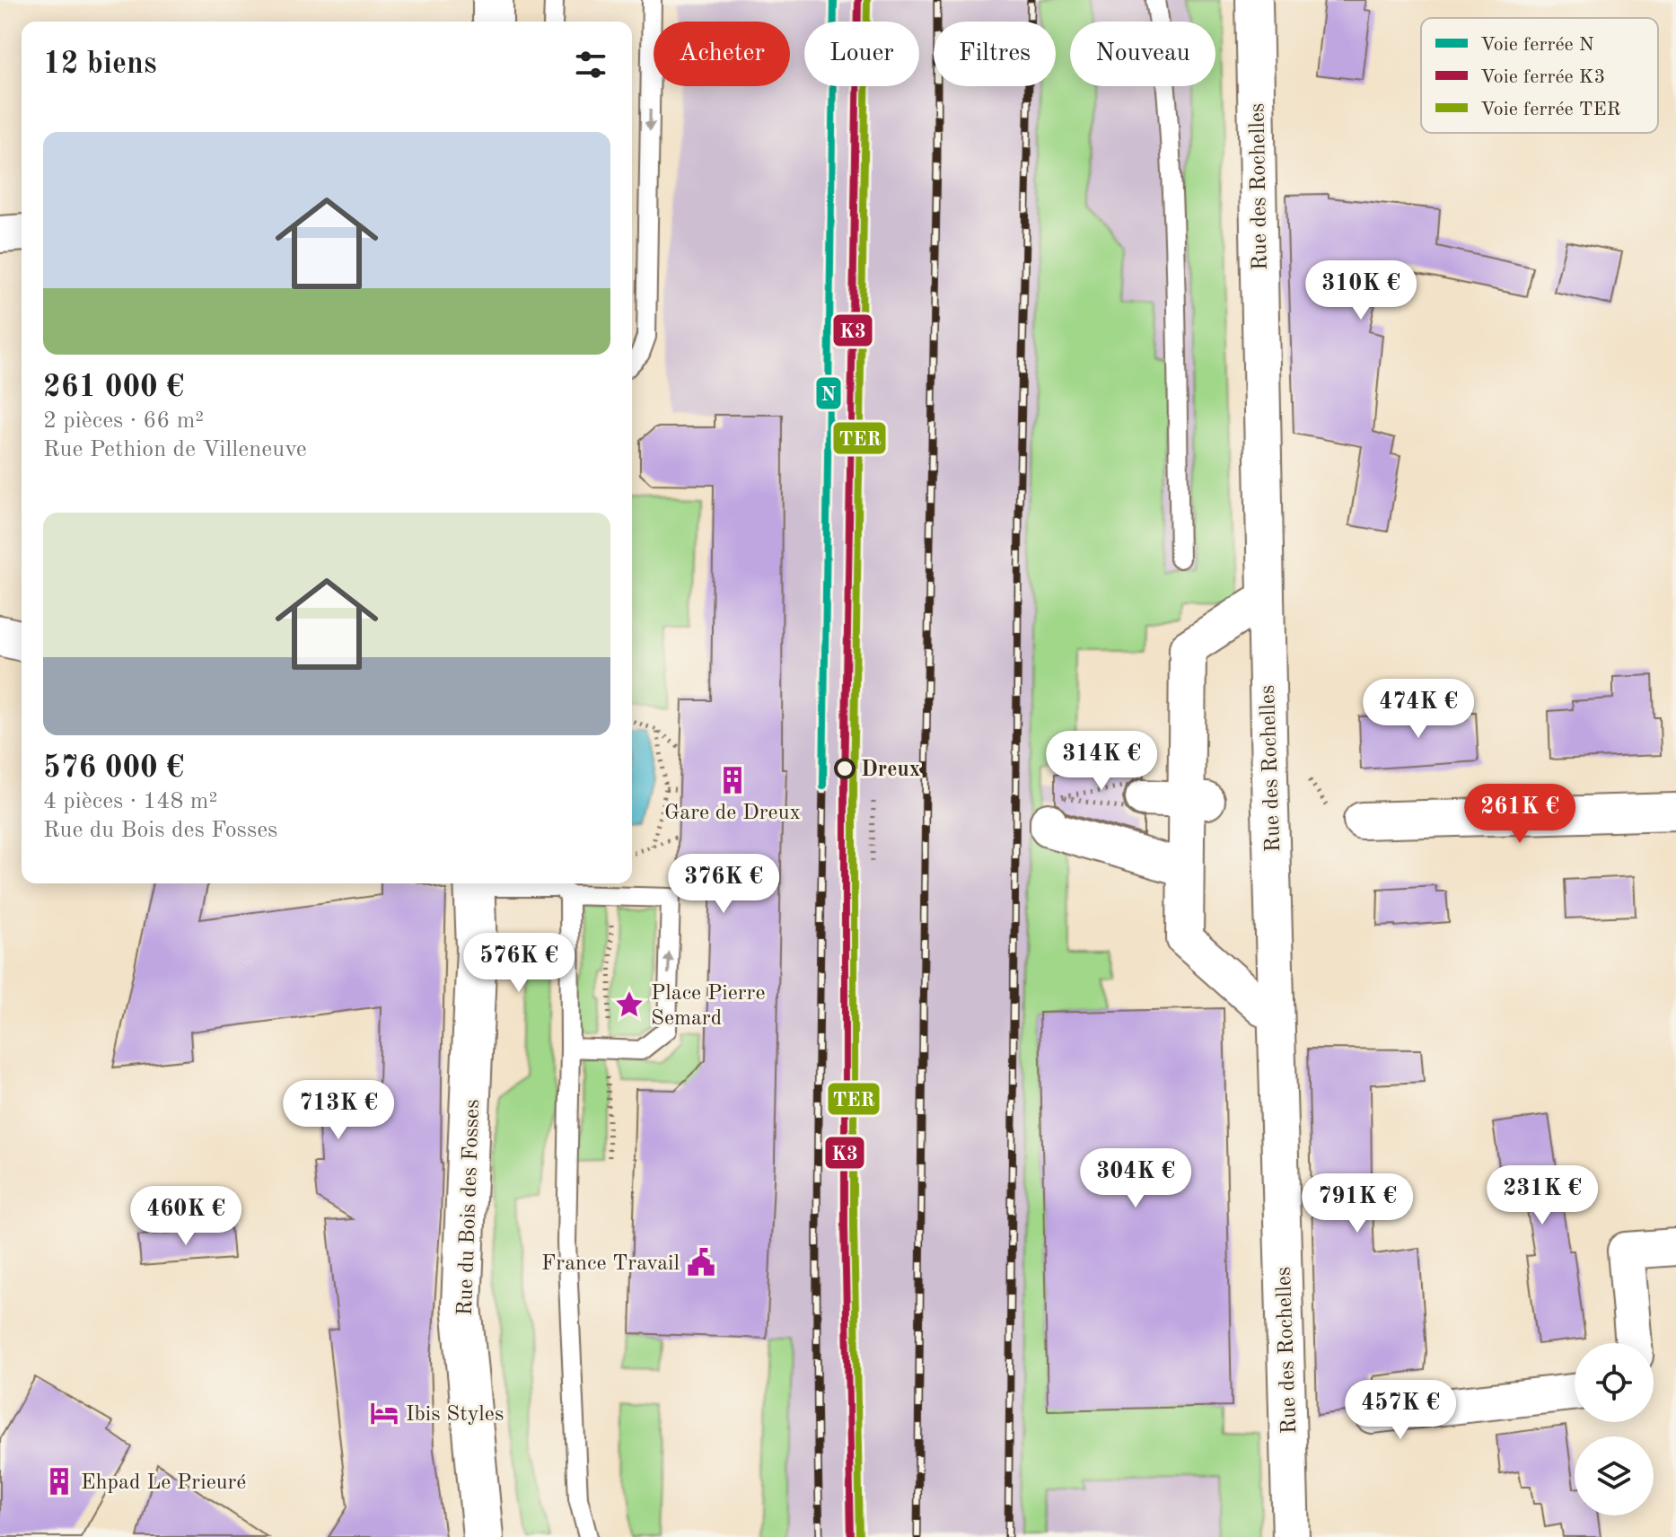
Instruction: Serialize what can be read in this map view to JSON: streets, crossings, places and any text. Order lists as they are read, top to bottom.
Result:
{
  "streets": {
    "main road": ["Rue du Bois des Fosses"],
    "street": ["Rue des Rochelles"]
  },
  "places": {
    "other": ["Dreux"],
    "building": ["Gare de Dreux", "Ehpad Le Prieuré"],
    "place": ["Place Pierre Semard"],
    "public building": ["France Travail"],
    "hotel": ["Ibis Styles"]
  },
  "lines": ["rail line N", "rail line K3", "rail line TER"],
  "legend": ["Voie ferrée N", "Voie ferrée K3", "Voie ferrée TER"],
  "page": {
    "chip": [
      "Acheter",
      "Louer",
      "Filtres",
      "Nouveau"
    ],
    "heading": "12 biens",
    "list": [
      {
        "name": "261 000 €",
        "note": "2 pièces · 66 m² · Rue Pethion de Villeneuve"
      },
      {
        "name": "576 000 €",
        "note": "4 pièces · 148 m² · Rue du Bois des Fosses"
      }
    ],
    "price": [
      "310K €",
      "474K €",
      "314K €",
      "261K €",
      "376K €",
      "576K €",
      "713K €",
      "304K €",
      "231K €",
      "791K €",
      "460K €",
      "457K €"
    ]
  }
}
